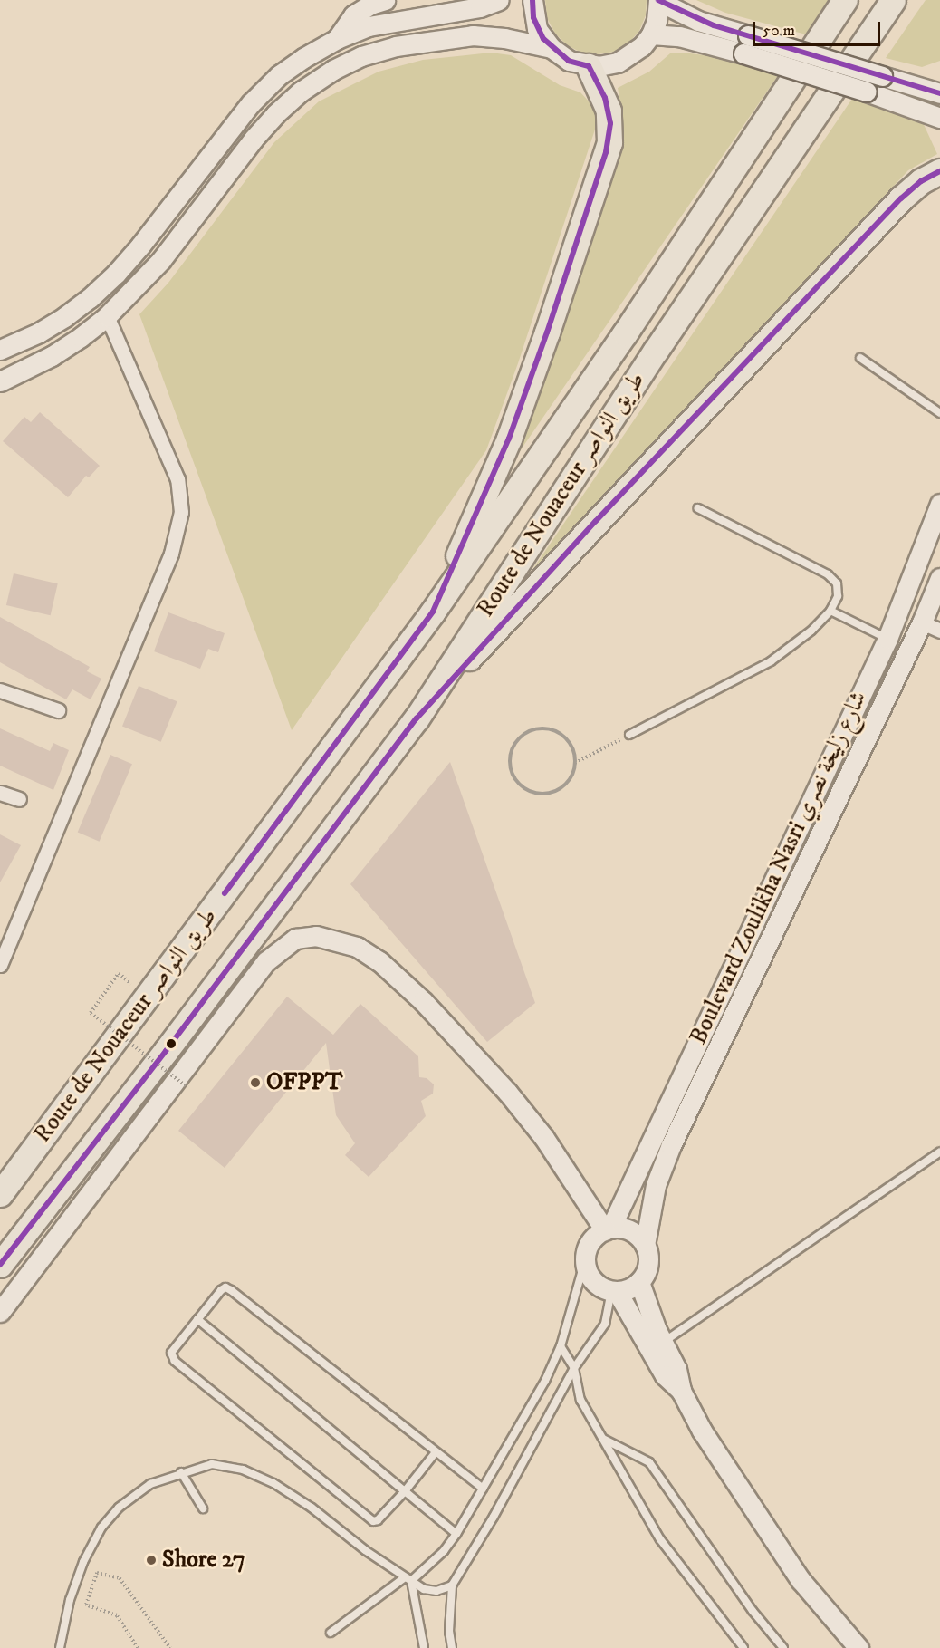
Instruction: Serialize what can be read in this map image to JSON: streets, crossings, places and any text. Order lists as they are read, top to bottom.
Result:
{
  "streets": {
    "highway": ["Route de Nouaceur طريق النواصر"],
    "street": ["Boulevard Zoulikha Nasri شارع زليخة نصري"]
  },
  "places": ["OFPPT", "Shore 27"],
  "scale_bar": "50 m"
}
